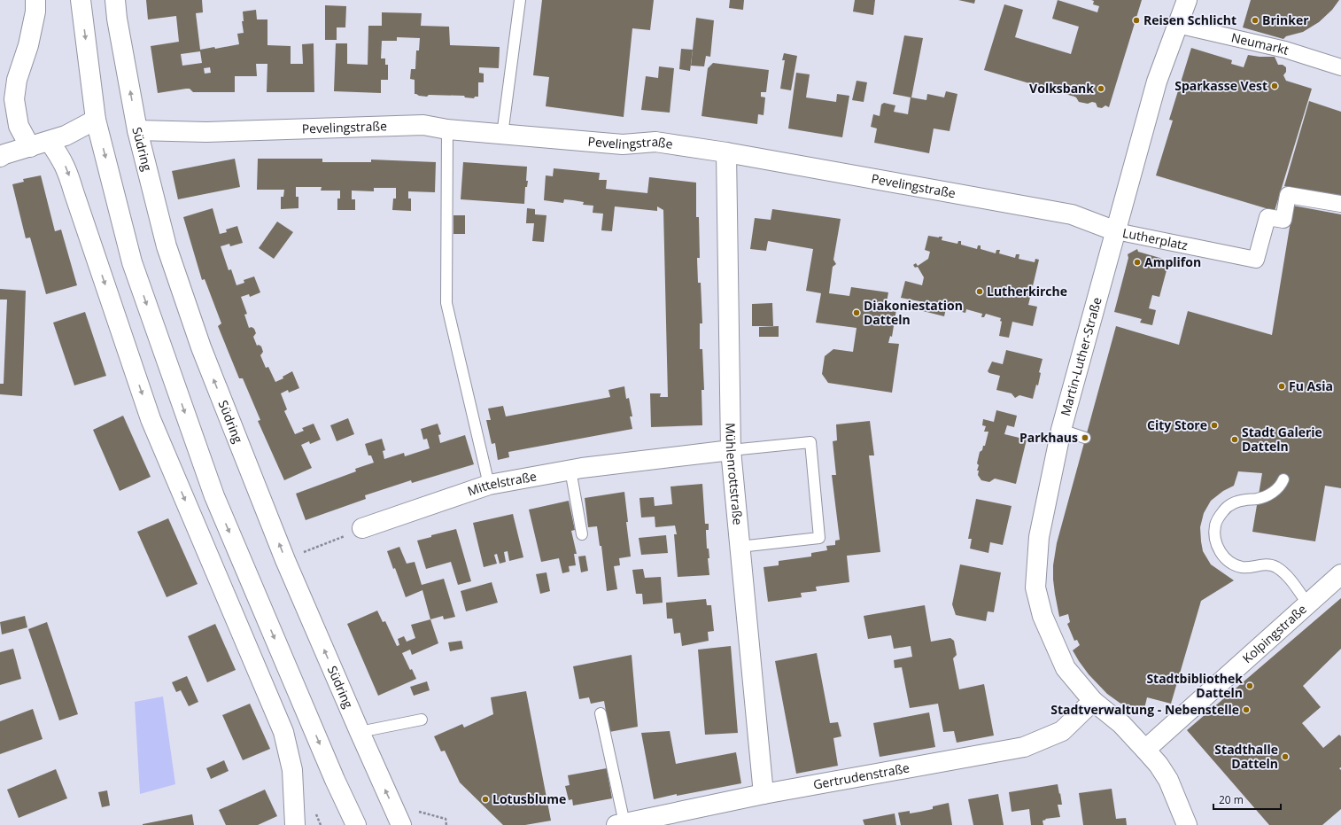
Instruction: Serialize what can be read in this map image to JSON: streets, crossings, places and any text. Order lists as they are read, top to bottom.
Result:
{
  "streets": {
    "street": [
      "Neumarkt",
      "Pevelingstraße",
      "Südring",
      "Lutherplatz",
      "Martin-Luther-Straße",
      "Mühlenrottstraße",
      "Mittelstraße",
      "Kolpingstraße",
      "Gertrudenstraße"
    ]
  },
  "crossings": [
    ["Neumarkt", "Martin-Luther-Straße"],
    ["Pevelingstraße", "Südring"],
    ["Pevelingstraße", "Lutherplatz"],
    ["Pevelingstraße", "Martin-Luther-Straße"],
    ["Pevelingstraße", "Mühlenrottstraße"],
    ["Lutherplatz", "Martin-Luther-Straße"],
    ["Martin-Luther-Straße", "Kolpingstraße"],
    ["Martin-Luther-Straße", "Gertrudenstraße"],
    ["Mühlenrottstraße", "Mittelstraße"],
    ["Mühlenrottstraße", "Gertrudenstraße"]
  ],
  "places": [
    "Reisen Schlicht",
    "Brinker",
    "Sparkasse Vest",
    "Volksbank",
    "Amplifon",
    "Lutherkirche",
    "Diakoniestation Datteln",
    "Fu Asia",
    "City Store",
    "Parkhaus",
    "Stadt Galerie Datteln",
    "Stadtbibliothek Datteln",
    "Stadtverwaltung - Nebenstelle",
    "Stadthalle Datteln",
    "Lotusblume"
  ],
  "scale_bar": "20 m"
}
